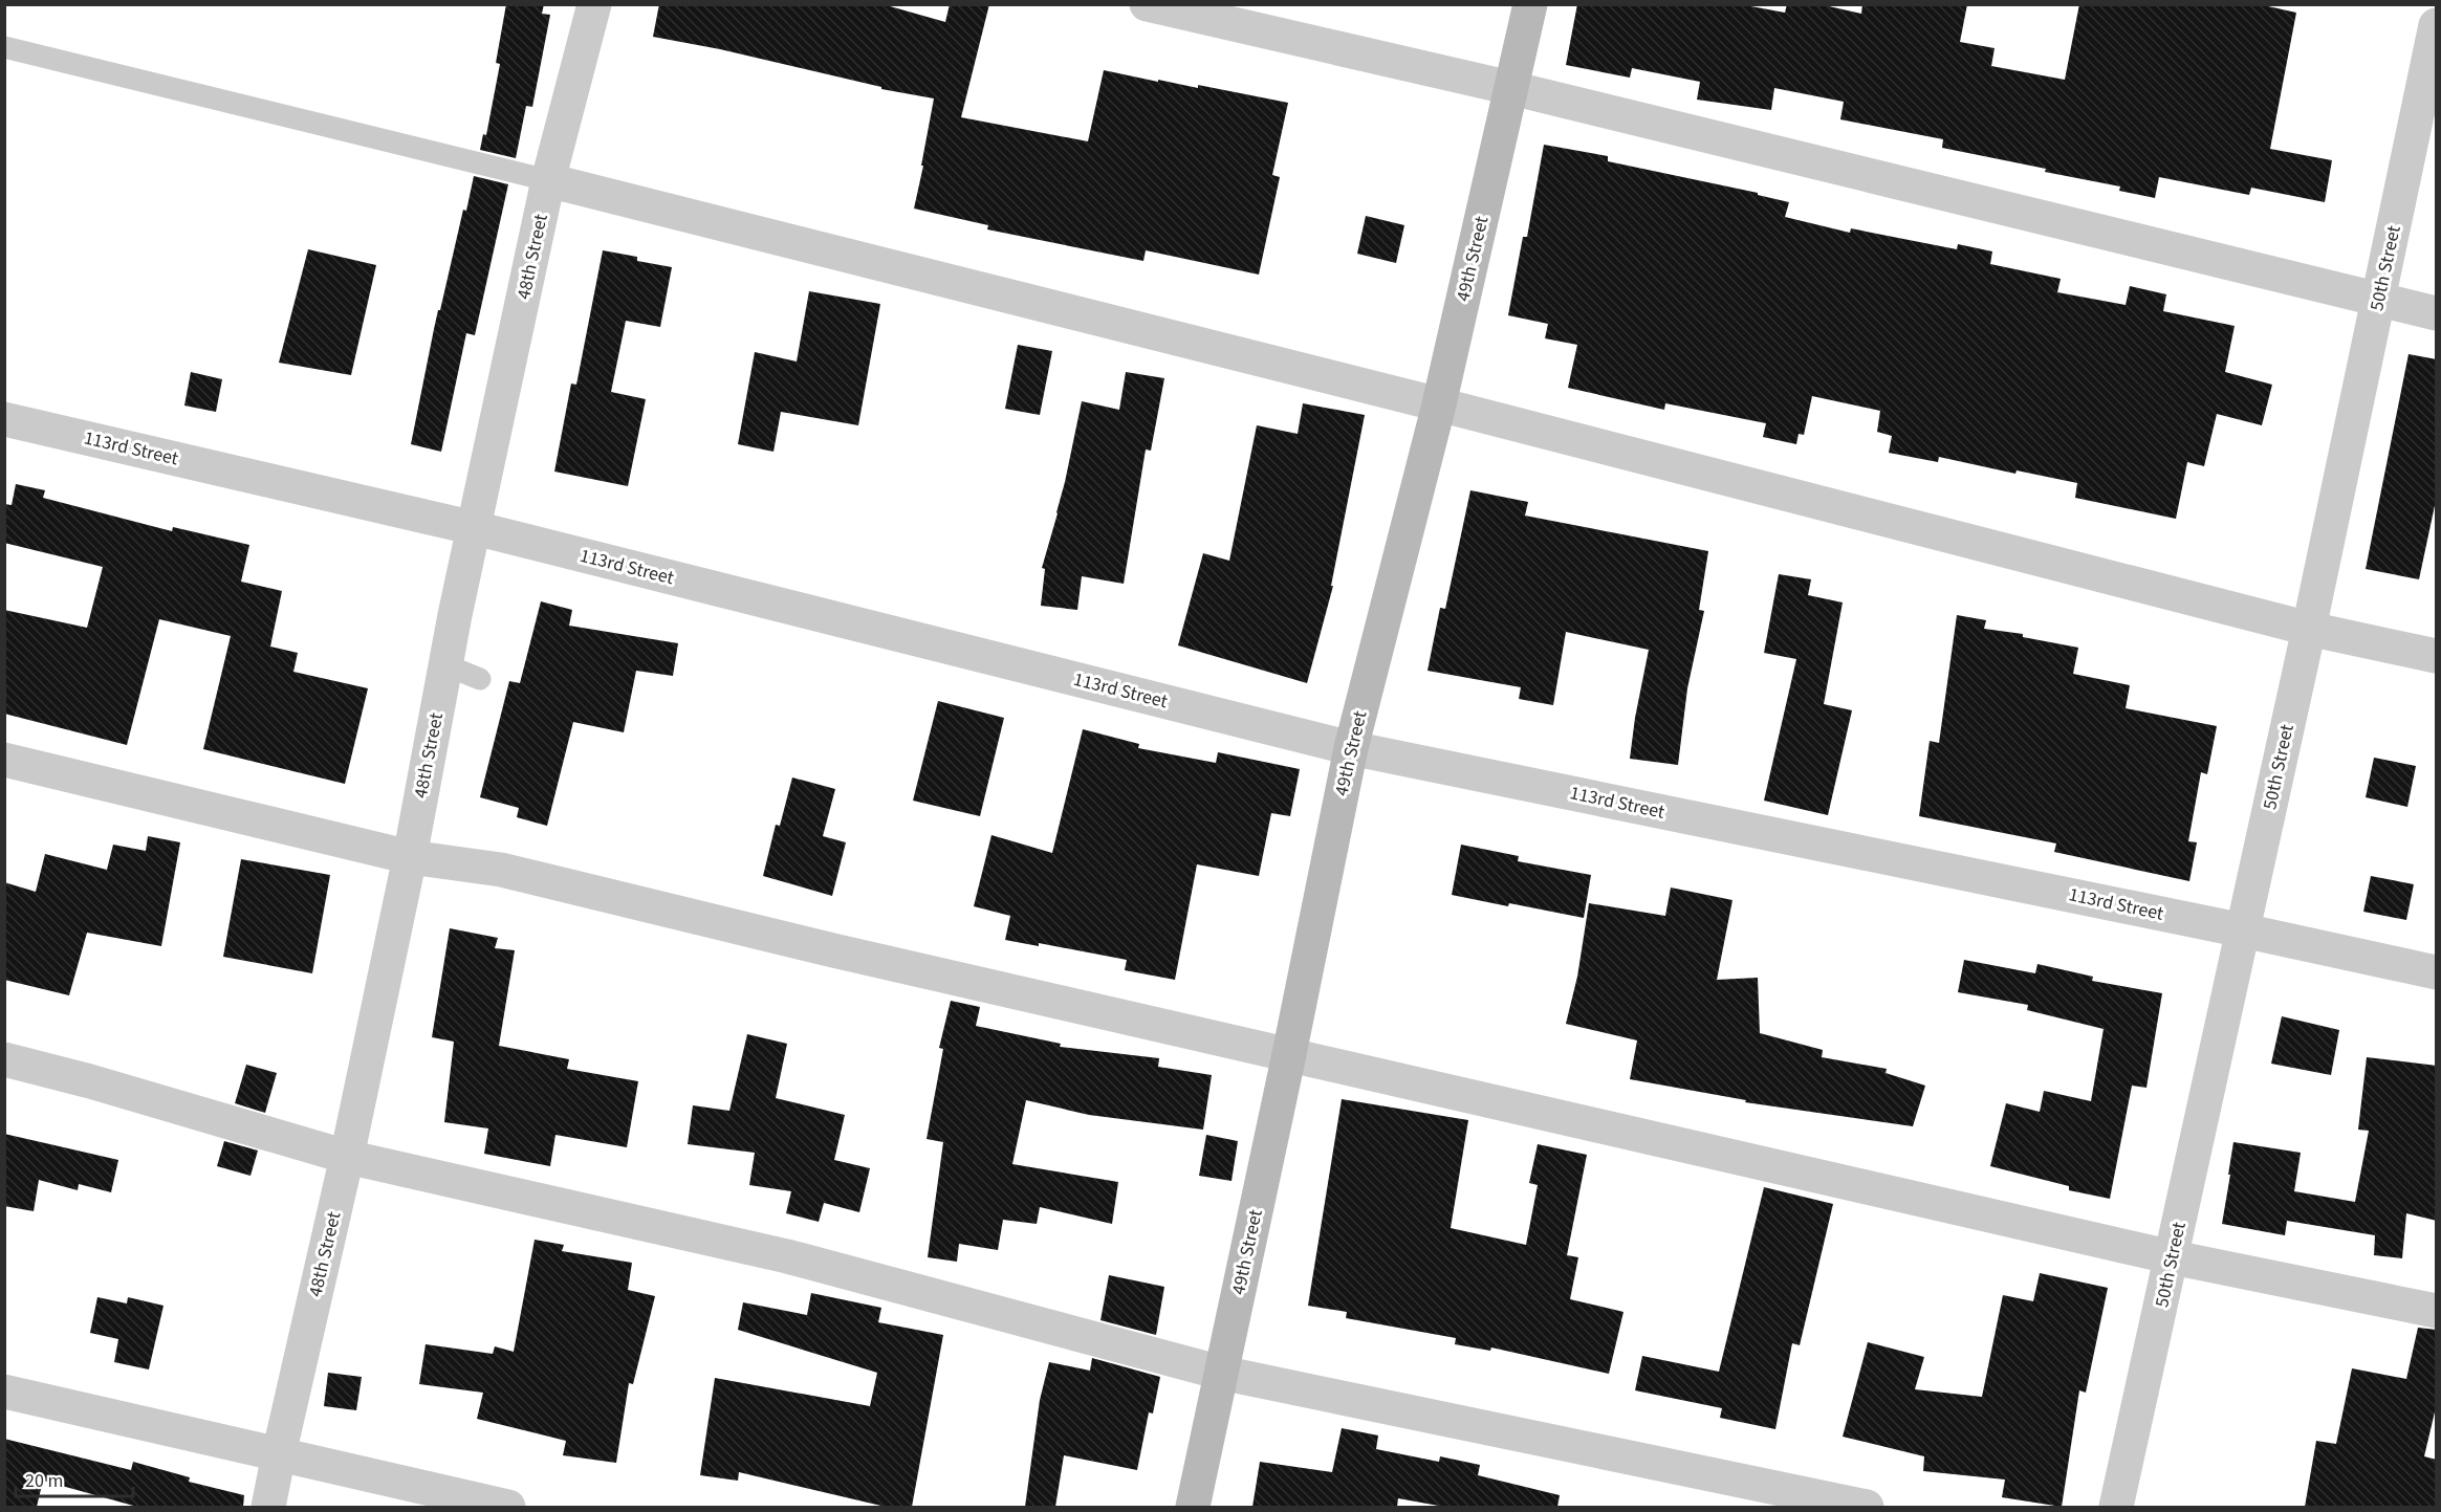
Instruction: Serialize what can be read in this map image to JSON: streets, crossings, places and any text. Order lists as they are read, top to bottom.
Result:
{
  "streets": {
    "main road": ["49th Street"],
    "street": ["48th Street", "50th Street", "113rd Street"]
  },
  "crossings": [
    ["48th Street", "113rd Street"],
    ["49th Street", "113rd Street"],
    ["50th Street", "113rd Street"]
  ],
  "scale_bar": "20 m"
}
